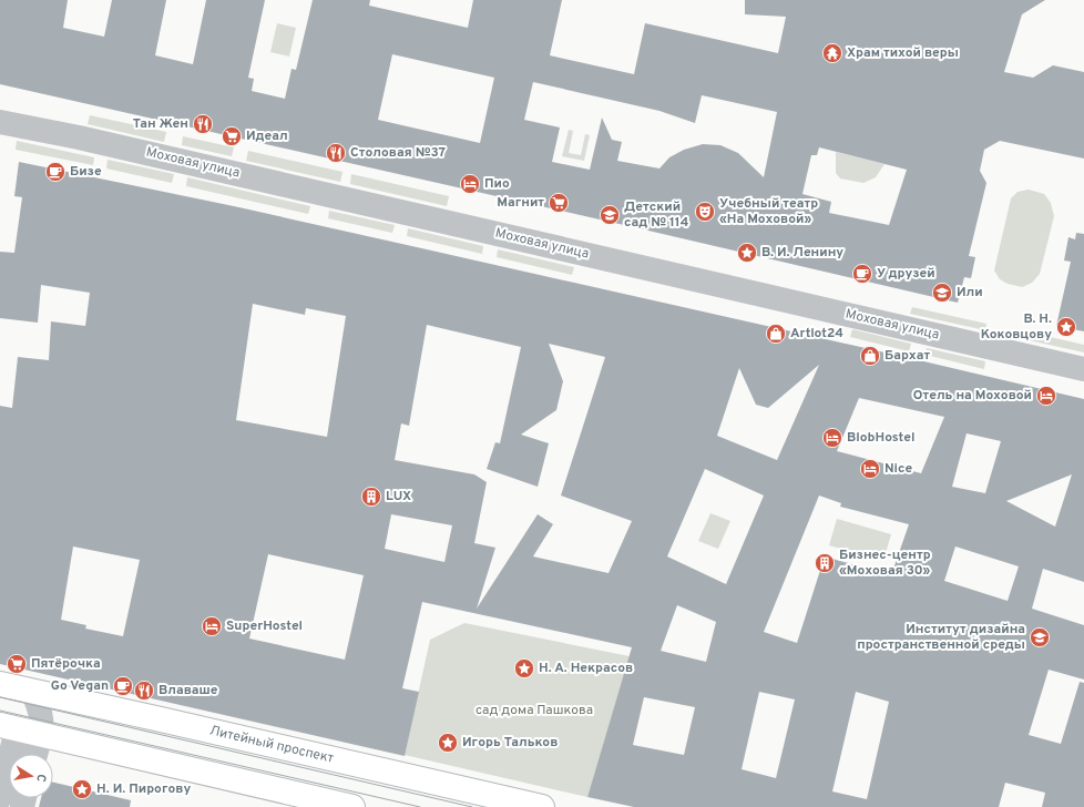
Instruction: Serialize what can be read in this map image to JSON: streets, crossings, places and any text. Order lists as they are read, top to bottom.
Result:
{
  "streets": {
    "main road": ["Литейный проспект"],
    "street": ["Моховая улица"]
  },
  "parks": ["сад дома Пашкова"],
  "places": {
    "temple": ["Храм тихой веры"],
    "restaurant": ["Тан Жен", "Столовая №37", "Влаваше"],
    "supermarket": ["Идеал", "Магнит", "Пятёрочка"],
    "cafe": ["Бизе", "У друзей", "Go Vegan"],
    "hotel": [
      "Пио",
      "Отель на Моховой",
      "BlobHostel",
      "Nice",
      "SuperHostel"
    ],
    "theatre": ["Учебный театр «На Моховой»"],
    "school or university": ["Детский сад № 114", "Или", "Институт дизайна пространственной среды"],
    "place": [
      "В. И. Ленину",
      "В. Н. Коковцову",
      "Н. А. Некрасов",
      "Игорь Тальков",
      "Н. И. Пирогову"
    ],
    "shop": ["Artlot24", "Бархат"],
    "building": ["LUX", "Бизнес-центр «Моховая 30»"]
  },
  "north": "right"
}
